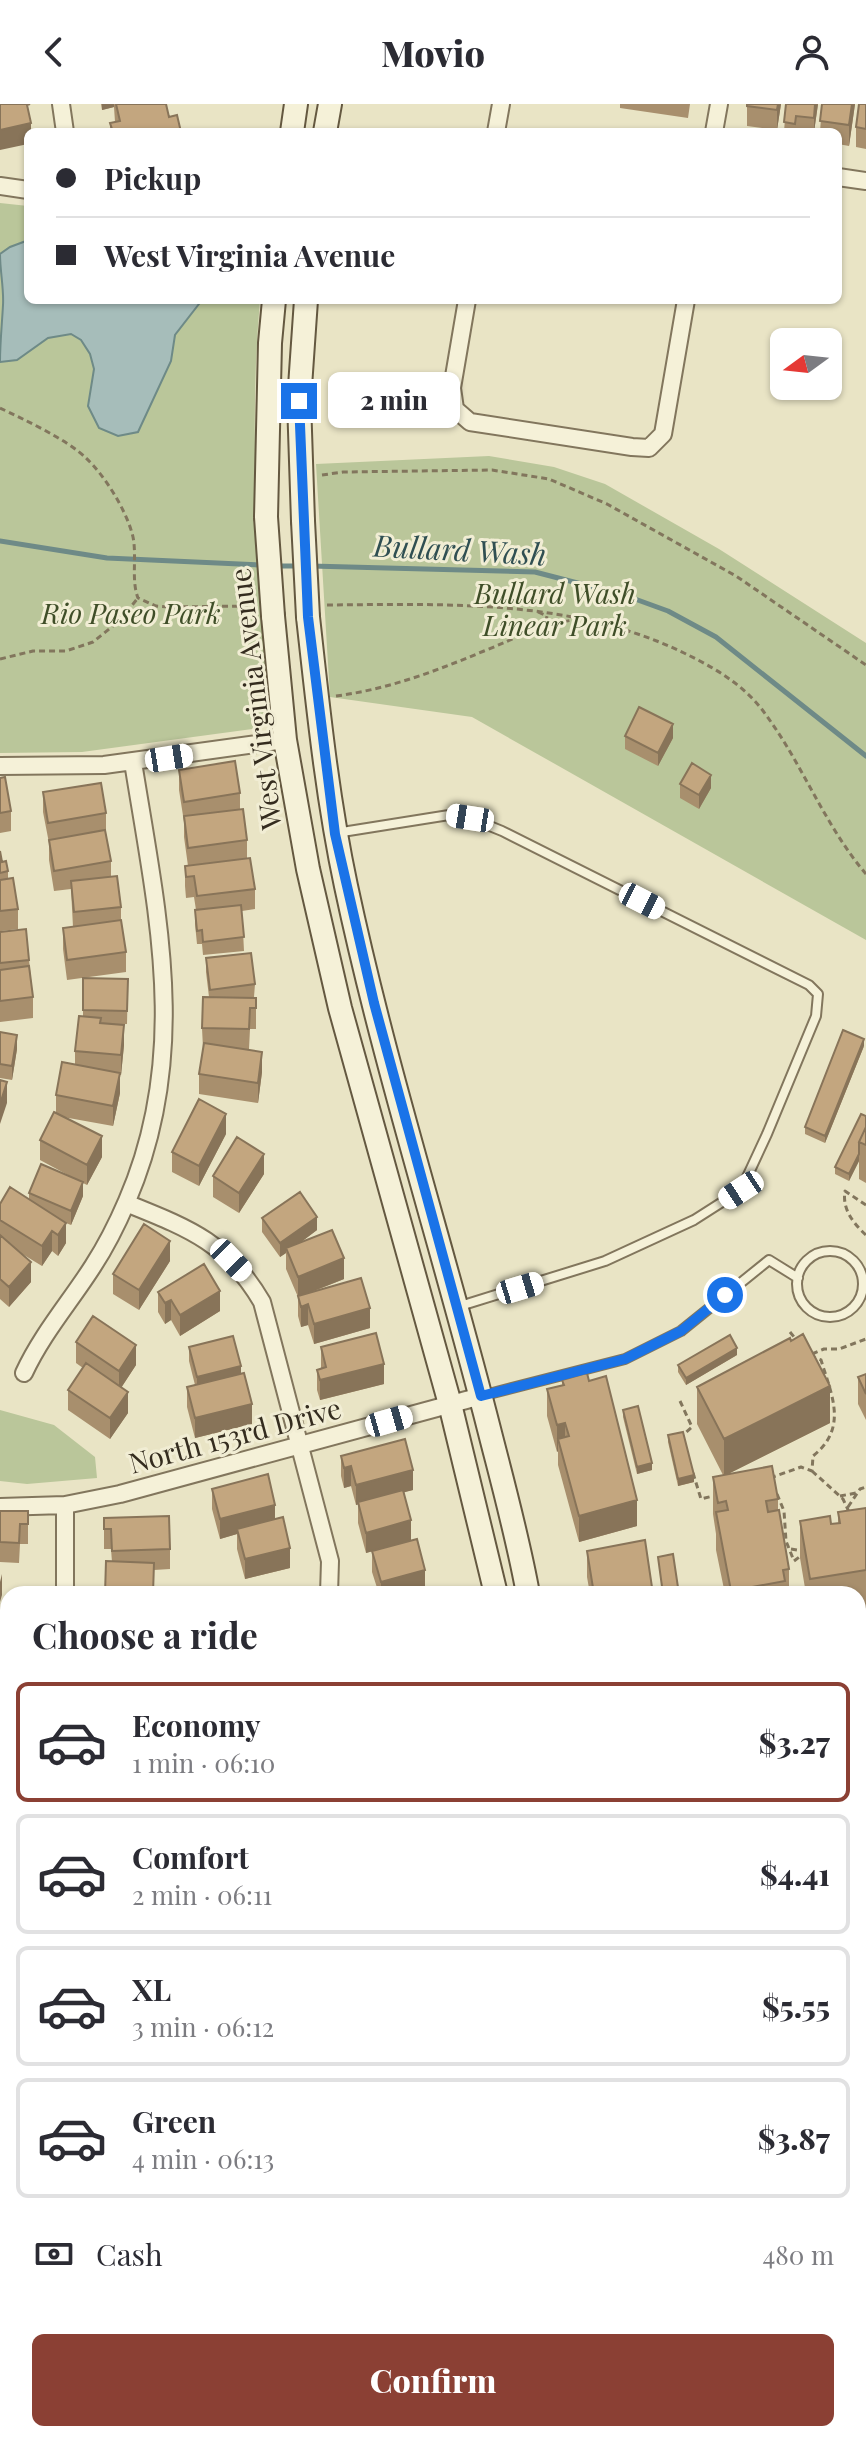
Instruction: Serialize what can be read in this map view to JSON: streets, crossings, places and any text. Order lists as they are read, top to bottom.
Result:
{
  "streets": {
    "main road": ["West Virginia Avenue"],
    "street": ["North 153rd Drive"]
  },
  "crossings": [
    ["West Virginia Avenue", "North 153rd Drive"]
  ],
  "water": ["Bullard Wash"],
  "parks": ["Bullard Wash Linear Park", "Rio Paseo Park"],
  "north": "left",
  "page": {
    "header": "Movio",
    "banner": ["Pickup", "West Virginia Avenue"],
    "bubble": "2 min",
    "heading": "Choose a ride",
    "list": [
      {
        "name": "Economy",
        "note": "1 min · 06:10",
        "value": "$3.27"
      },
      {
        "name": "Comfort",
        "note": "2 min · 06:11",
        "value": "$4.41"
      },
      {
        "name": "XL",
        "note": "3 min · 06:12",
        "value": "$5.55"
      },
      {
        "name": "Green",
        "note": "4 min · 06:13",
        "value": "$3.87"
      }
    ],
    "pay": ["Cash", "480 m"],
    "buttons": "Confirm"
  }
}
